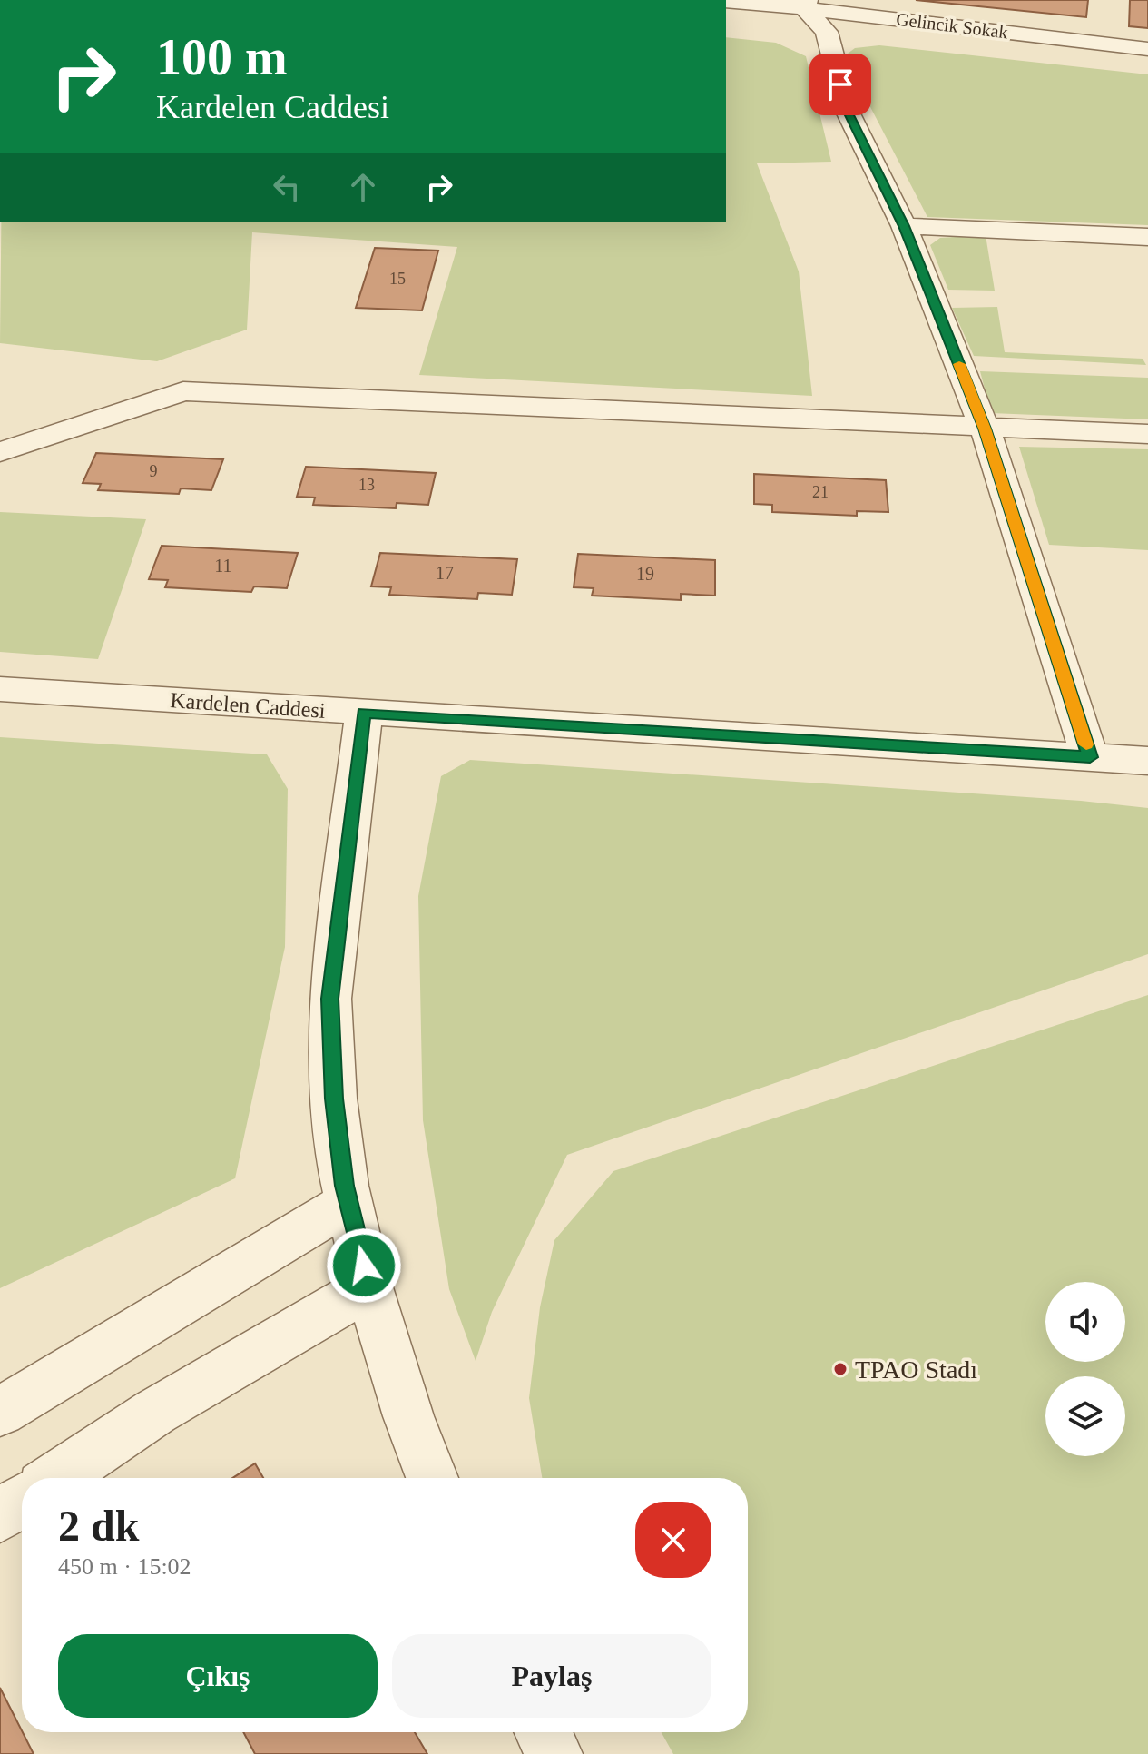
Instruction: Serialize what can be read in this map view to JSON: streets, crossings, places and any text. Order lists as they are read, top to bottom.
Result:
{
  "streets": {
    "street": ["Gelincik Sokak", "Kardelen Caddesi"]
  },
  "places": ["TPAO Stadı"],
  "house_numbers": [
    "15",
    "9",
    "13",
    "21",
    "11",
    "17",
    "19"
  ],
  "page": {
    "turn": ["100 m", "Kardelen Caddesi"],
    "heading": ["2 dk", "450 m · 15:02"],
    "buttons": ["Çıkış", "Paylaş"]
  }
}
